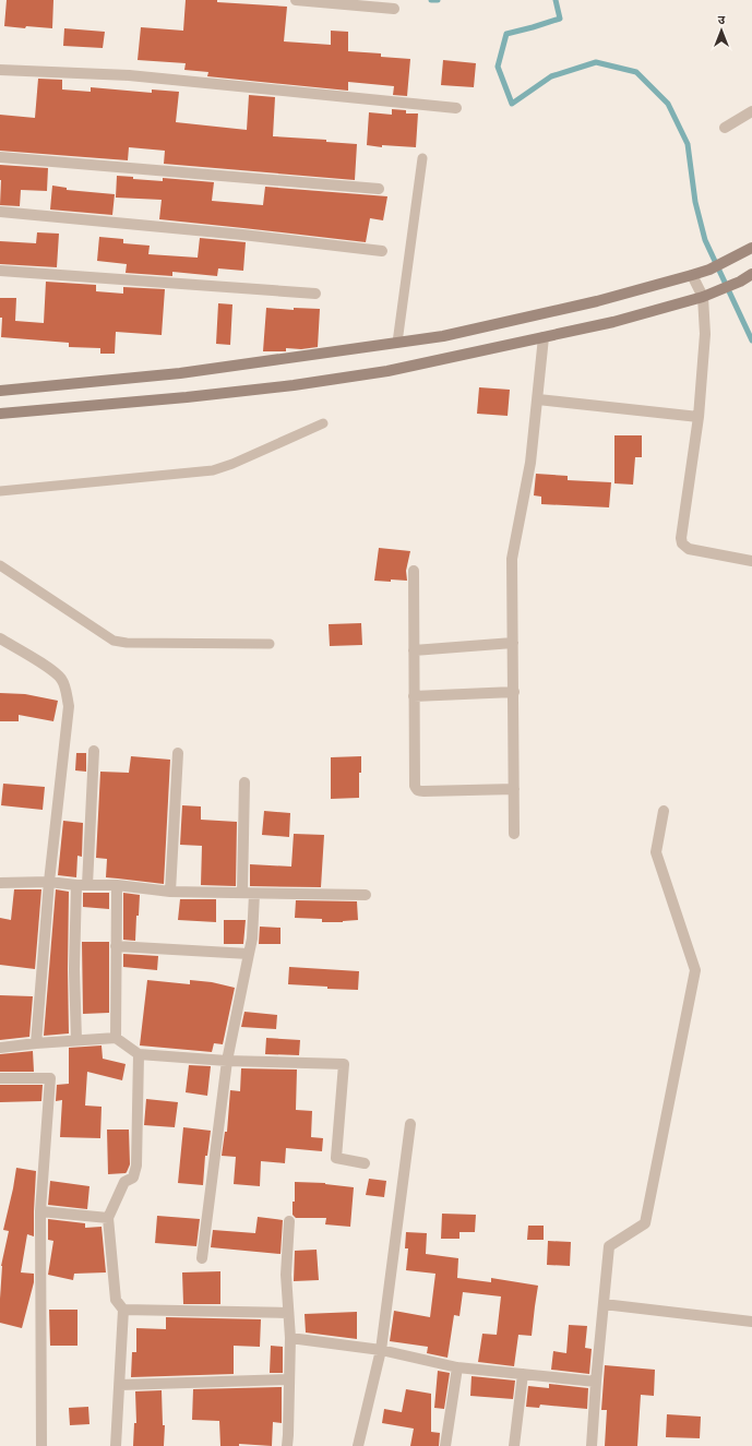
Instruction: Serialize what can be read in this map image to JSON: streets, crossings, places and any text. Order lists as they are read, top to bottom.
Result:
{
  "north": "top"
}
